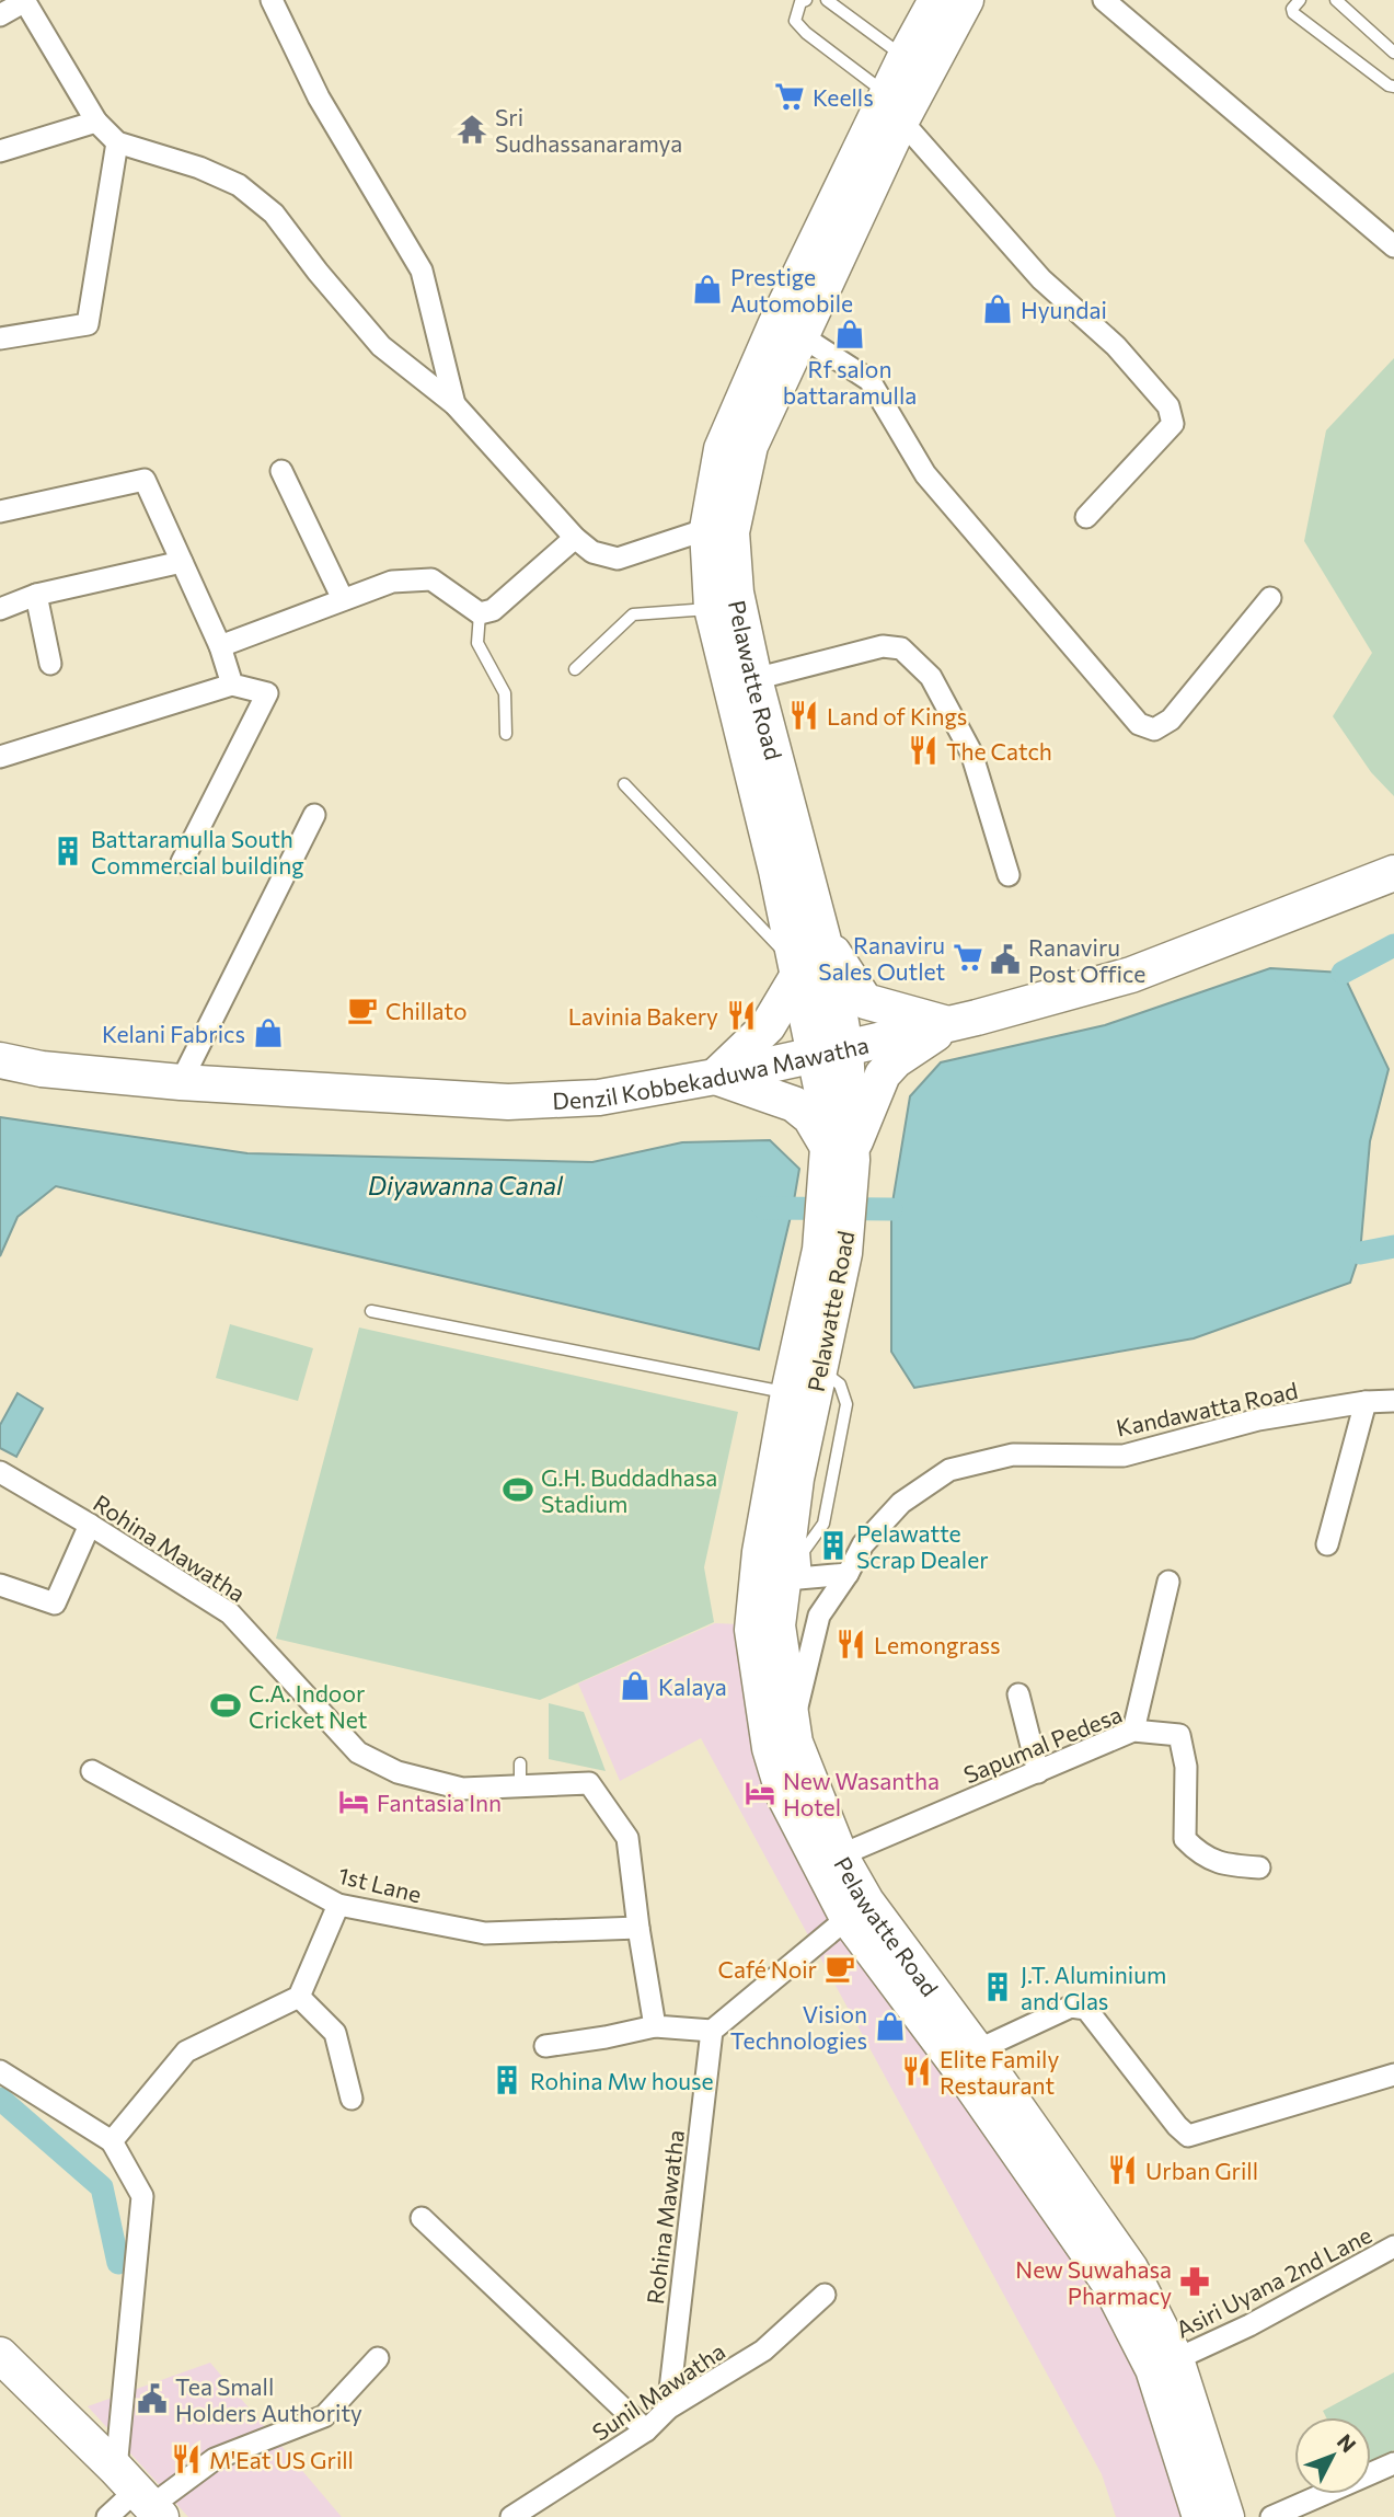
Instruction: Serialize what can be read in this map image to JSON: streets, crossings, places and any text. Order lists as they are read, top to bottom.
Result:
{
  "streets": {
    "main road": ["Pelawatte Road", "Denzil Kobbekaduwa Mawatha"],
    "street": [
      "Kandawatta Road",
      "Rohina Mawatha",
      "Sapumal Pedesa",
      "1st Lane",
      "Asiri Uyana 2nd Lane",
      "Sunil Mawatha"
    ]
  },
  "crossings": [
    ["Pelawatte Road", "Denzil Kobbekaduwa Mawatha"],
    ["Pelawatte Road", "Kandawatta Road"],
    ["Pelawatte Road", "Sapumal Pedesa"],
    ["Pelawatte Road", "Asiri Uyana 2nd Lane"],
    ["Rohina Mawatha", "1st Lane"],
    ["Rohina Mawatha", "Sunil Mawatha"]
  ],
  "water": ["Diyawanna Canal"],
  "places": {
    "supermarket": ["Keells", "Ranaviru Sales Outlet"],
    "temple": ["Sri Sudhassanaramya"],
    "shop": [
      "Prestige Automobile",
      "Hyundai",
      "Rf salon battaramulla",
      "Kelani Fabrics",
      "Kalaya",
      "Vision Technologies"
    ],
    "restaurant": [
      "Land of Kings",
      "The Catch",
      "Lavinia Bakery",
      "Lemongrass",
      "Elite Family Restaurant",
      "Urban Grill",
      "M'Eat US Grill"
    ],
    "building": [
      "Battaramulla South Commercial building",
      "Pelawatte Scrap Dealer",
      "J.T. Aluminium and Glas",
      "Rohina Mw house"
    ],
    "public building": ["Ranaviru Post Office", "Tea Small Holders Authority"],
    "cafe": ["Chillato", "Café Noir"],
    "sports": ["G.H. Buddadhasa Stadium", "C.A. Indoor Cricket Net"],
    "hotel": ["New Wasantha Hotel", "Fantasia Inn"],
    "pharmacy": ["New Suwahasa Pharmacy"]
  },
  "north": "top right"
}
